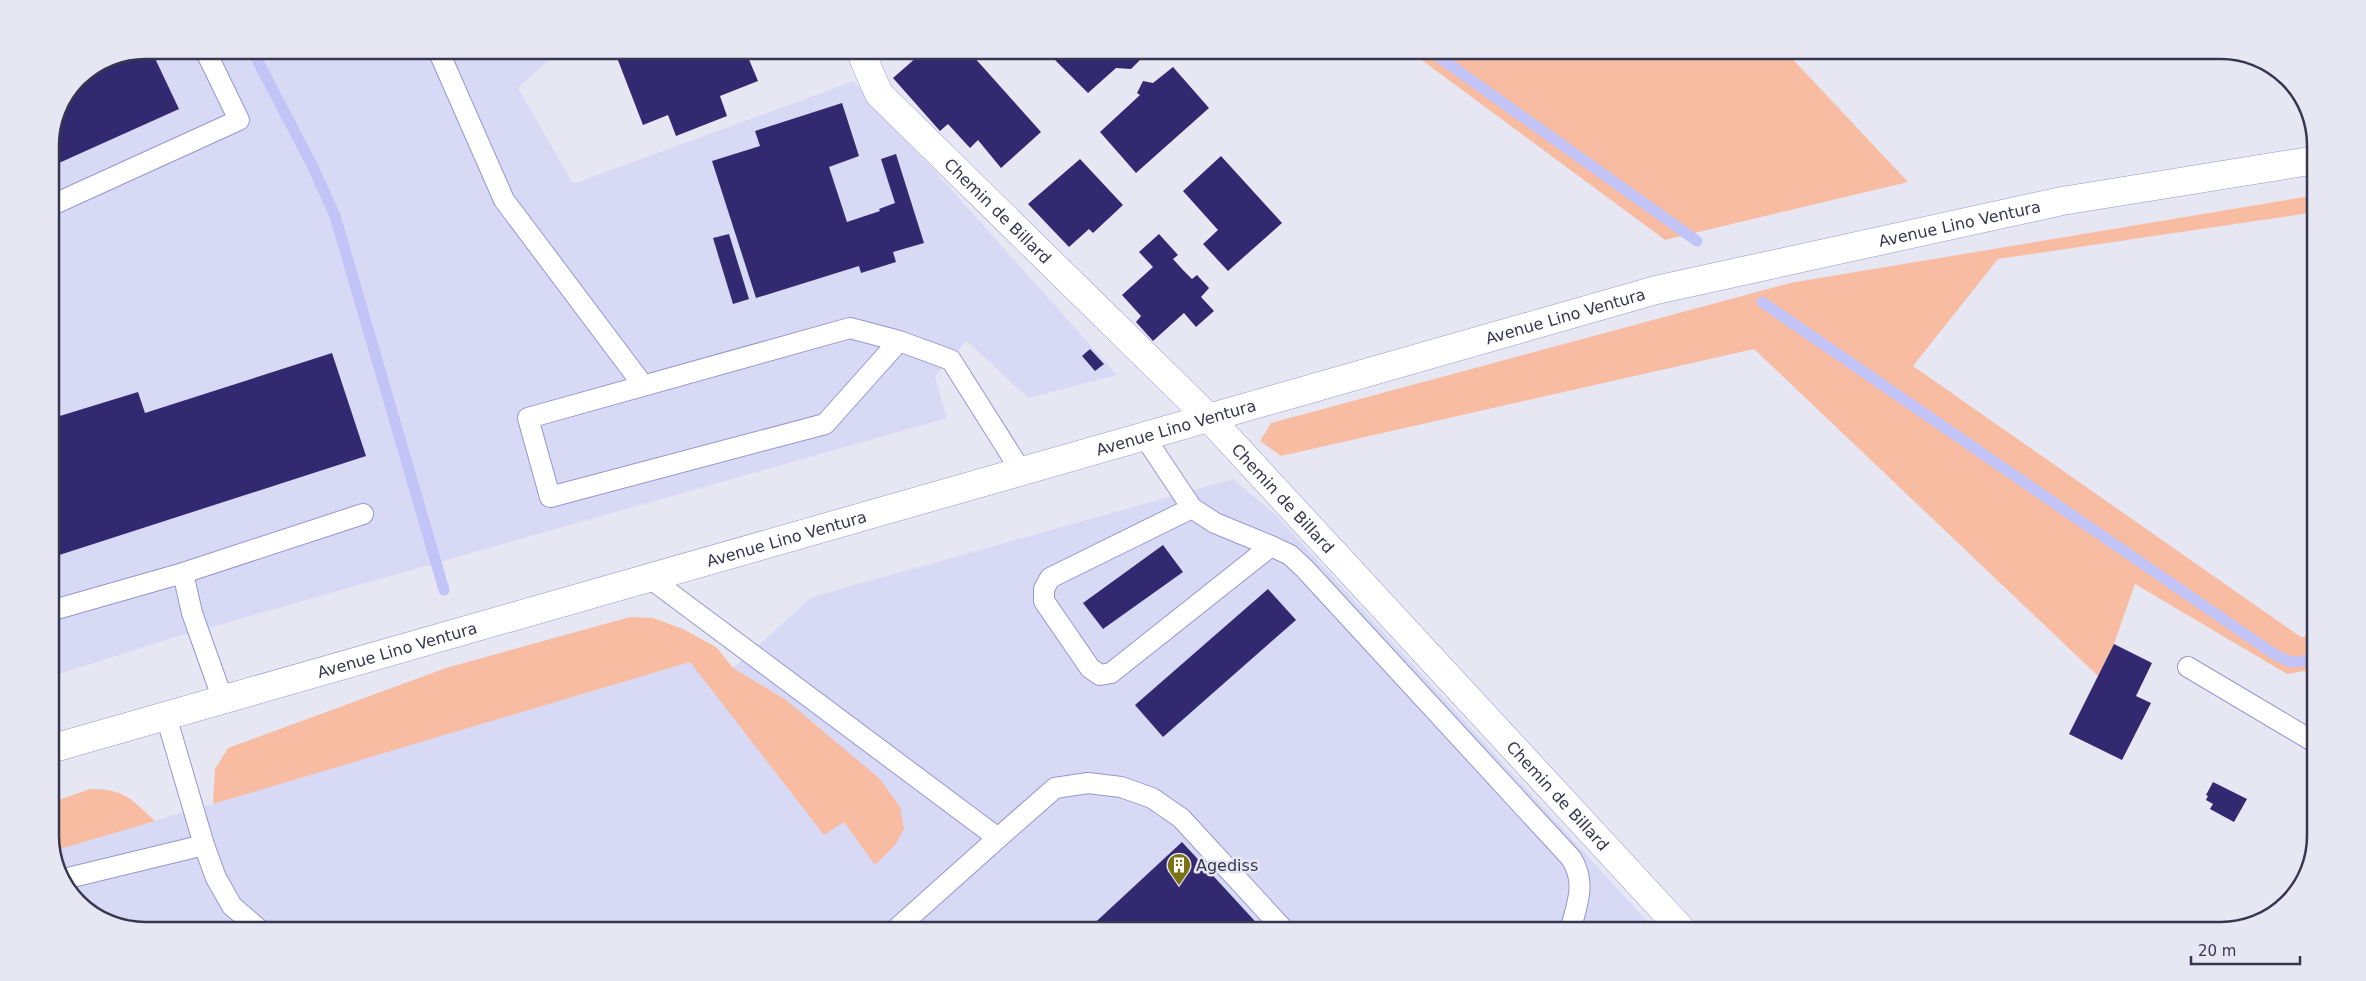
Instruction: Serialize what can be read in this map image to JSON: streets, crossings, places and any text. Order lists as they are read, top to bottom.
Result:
{
  "streets": {
    "main road": ["Chemin de Billard", "Avenue Lino Ventura"]
  },
  "crossings": [
    ["Chemin de Billard", "Avenue Lino Ventura"]
  ],
  "places": {
    "building": ["Agediss"]
  },
  "scale_bar": "20 m"
}
